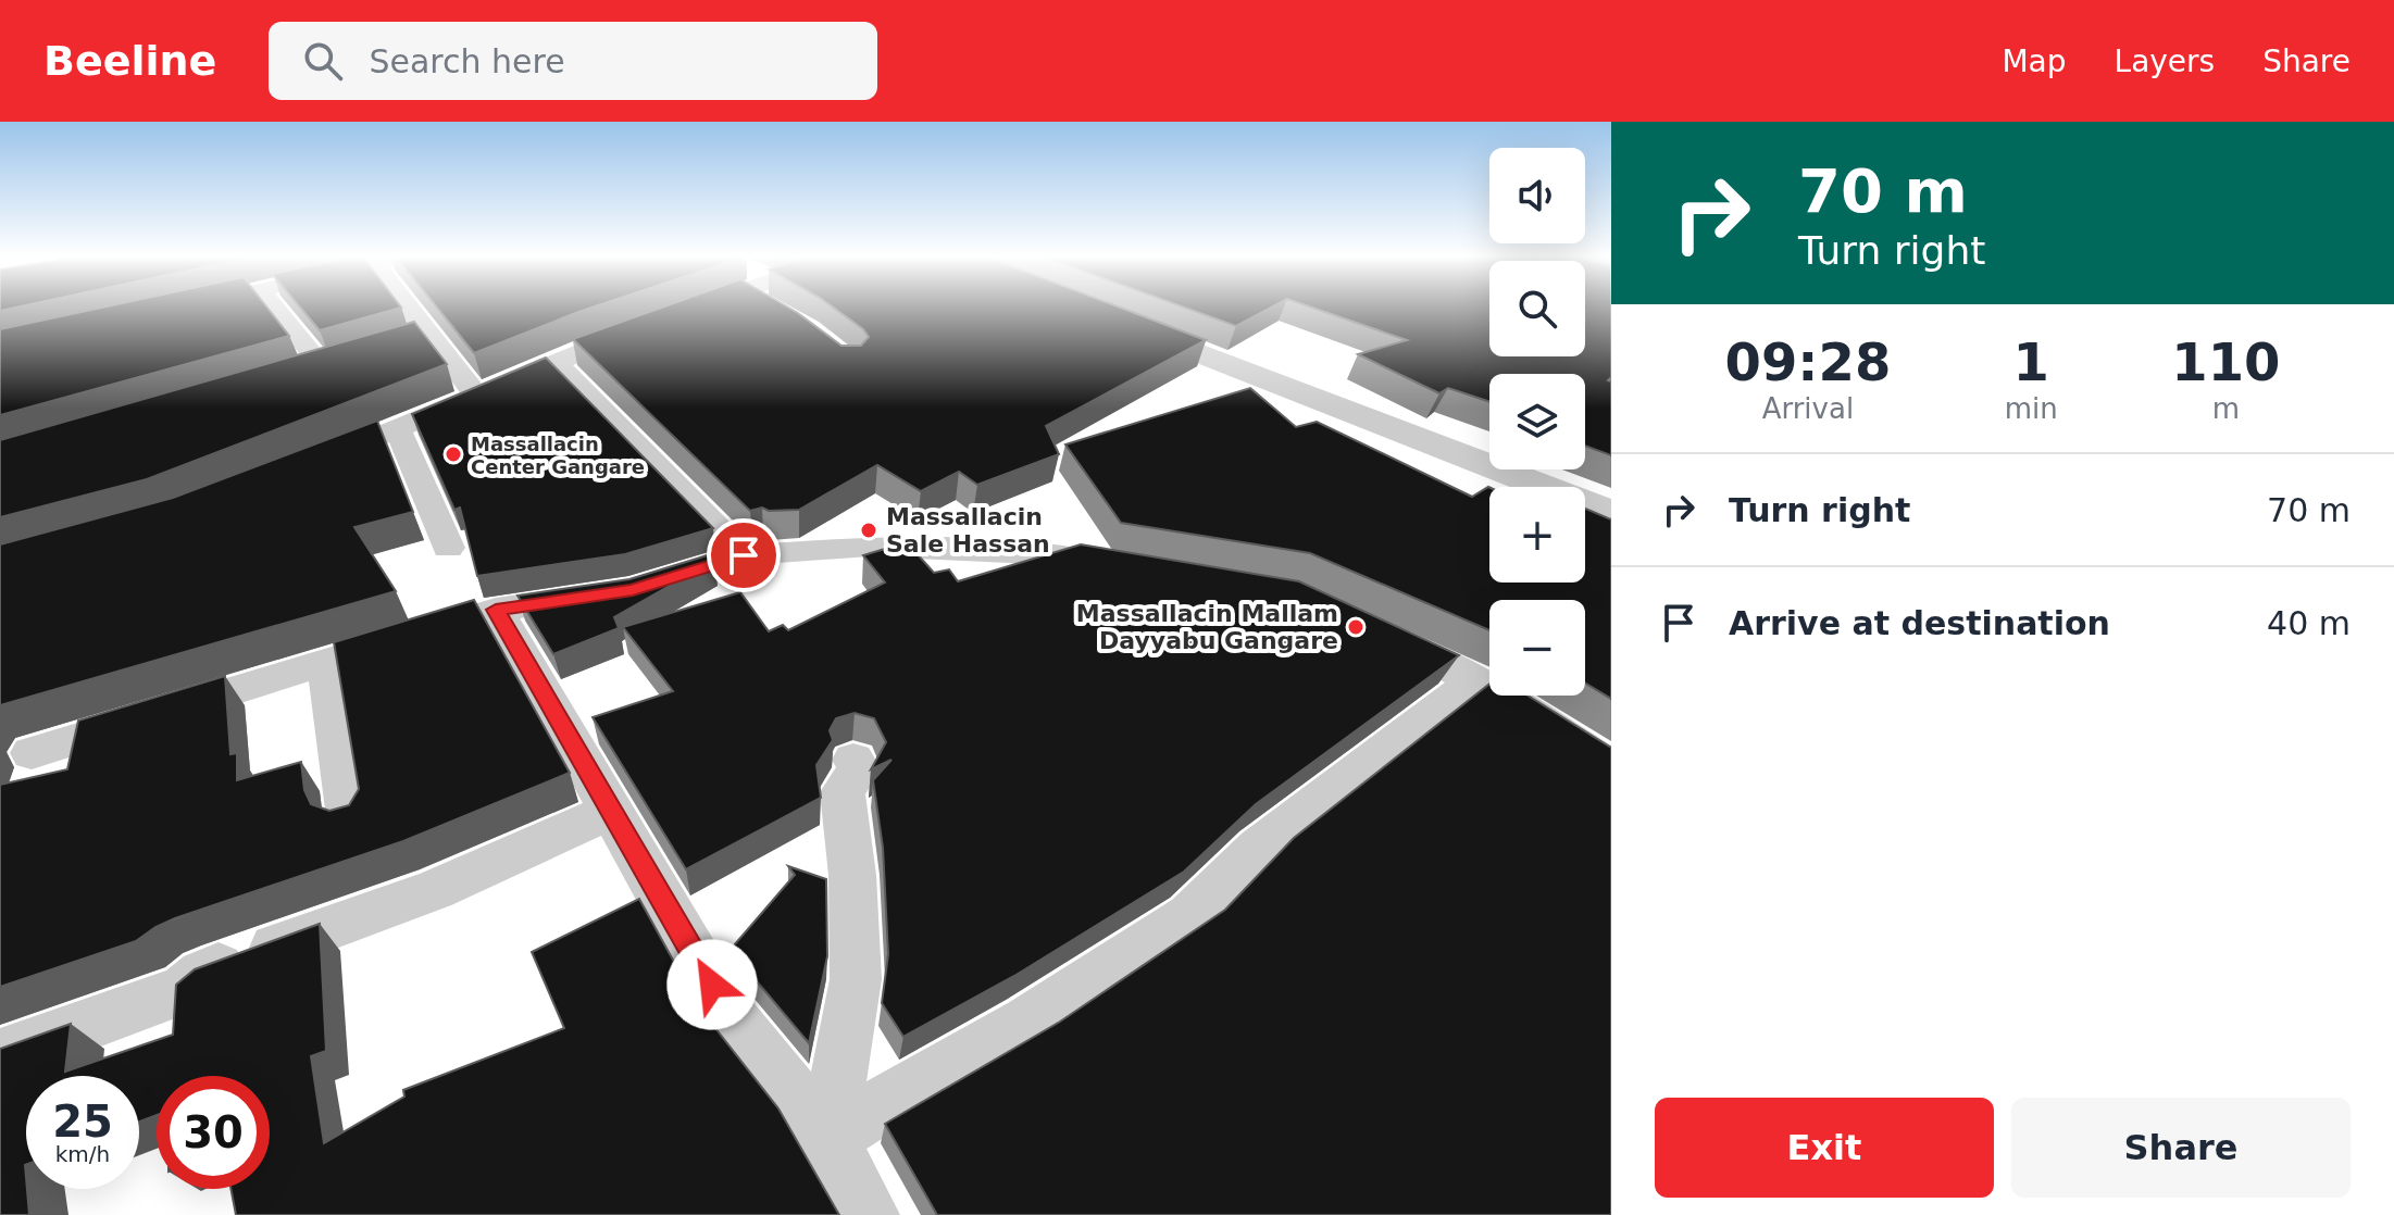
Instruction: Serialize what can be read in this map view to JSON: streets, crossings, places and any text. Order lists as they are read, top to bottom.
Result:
{
  "places": ["Massallacin Center Gangare", "Massallacin Sale Hassan", "Massallacin Mallam Dayyabu Gangare"],
  "page": {
    "header": "Beeline",
    "search": "Search here",
    "nav": ["Map", "Layers", "Share"],
    "turn": ["70 m", "Turn right"],
    "map_buttons": ["+", "−"],
    "eta": [
      "09:28",
      "Arrival",
      "1",
      "min",
      "110",
      "m"
    ],
    "list": [
      {
        "name": "Turn right",
        "value": "70 m"
      },
      {
        "name": "Arrive at destination",
        "value": "40 m"
      }
    ],
    "speed": "25 km/h",
    "limit": "30",
    "buttons": ["Exit", "Share"]
  }
}
